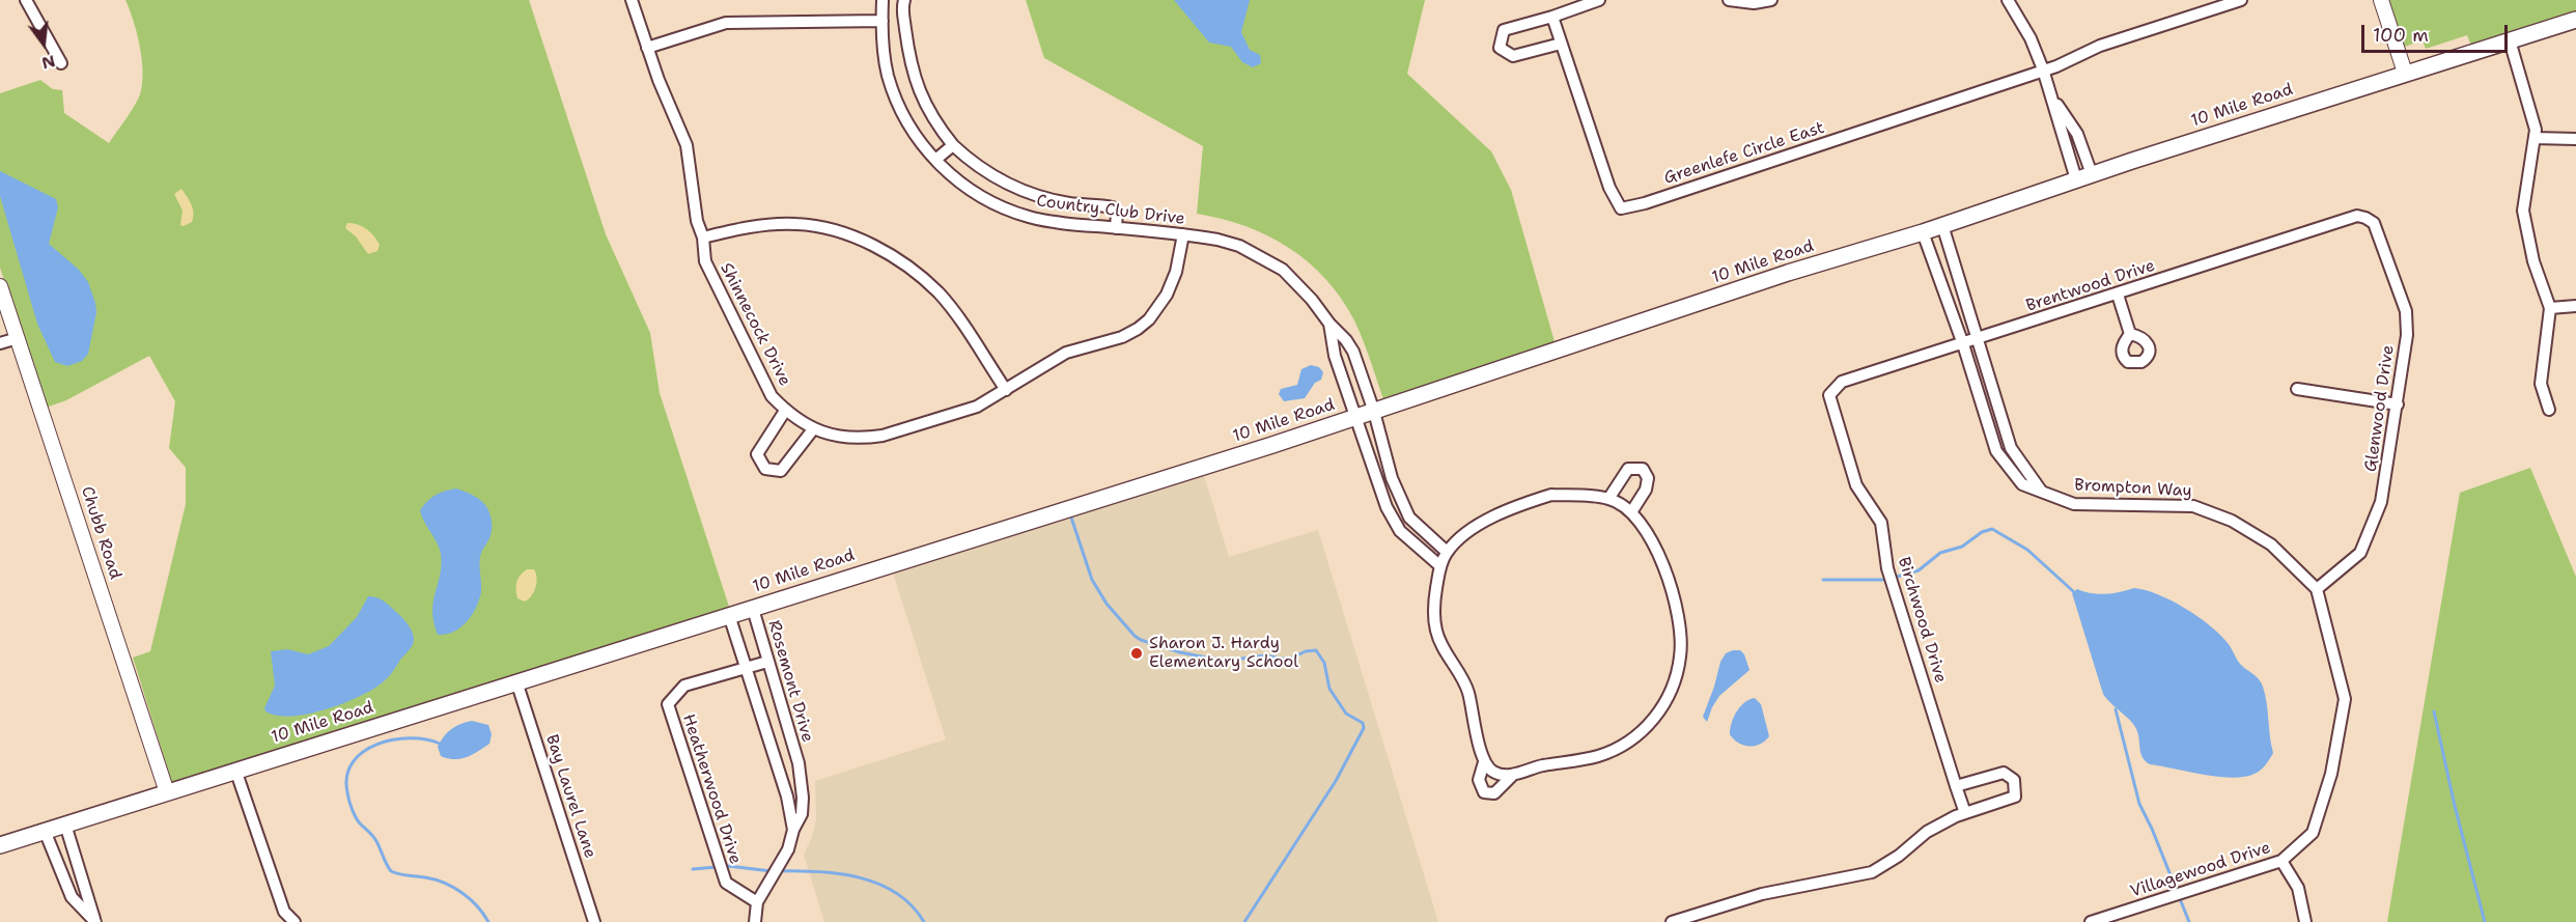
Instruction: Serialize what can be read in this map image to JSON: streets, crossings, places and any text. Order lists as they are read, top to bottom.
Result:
{
  "streets": {
    "main road": ["10 Mile Road"],
    "street": [
      "Greenlefe Circle East",
      "Country Club Drive",
      "Brentwood Drive",
      "Shinnecock Drive",
      "Glenwood Drive",
      "Brompton Way",
      "Chubb Road",
      "Birchwood Drive",
      "Rosemont Drive",
      "Heatherwood Drive",
      "Bay Laurel Lane",
      "Villagewood Drive"
    ]
  },
  "crossings": [
    ["10 Mile Road", "Country Club Drive"],
    ["10 Mile Road", "Brompton Way"],
    ["10 Mile Road", "Chubb Road"],
    ["10 Mile Road", "Rosemont Drive"],
    ["10 Mile Road", "Bay Laurel Lane"],
    ["Country Club Drive", "Shinnecock Drive"],
    ["Brentwood Drive", "Glenwood Drive"],
    ["Brentwood Drive", "Brompton Way"],
    ["Brentwood Drive", "Birchwood Drive"],
    ["Glenwood Drive", "Brompton Way"],
    ["Glenwood Drive", "Villagewood Drive"],
    ["Brompton Way", "Villagewood Drive"],
    ["Rosemont Drive", "Heatherwood Drive"]
  ],
  "places": ["Sharon J. Hardy Elementary School"],
  "scale_bar": "100 m",
  "north": "bottom"
}
